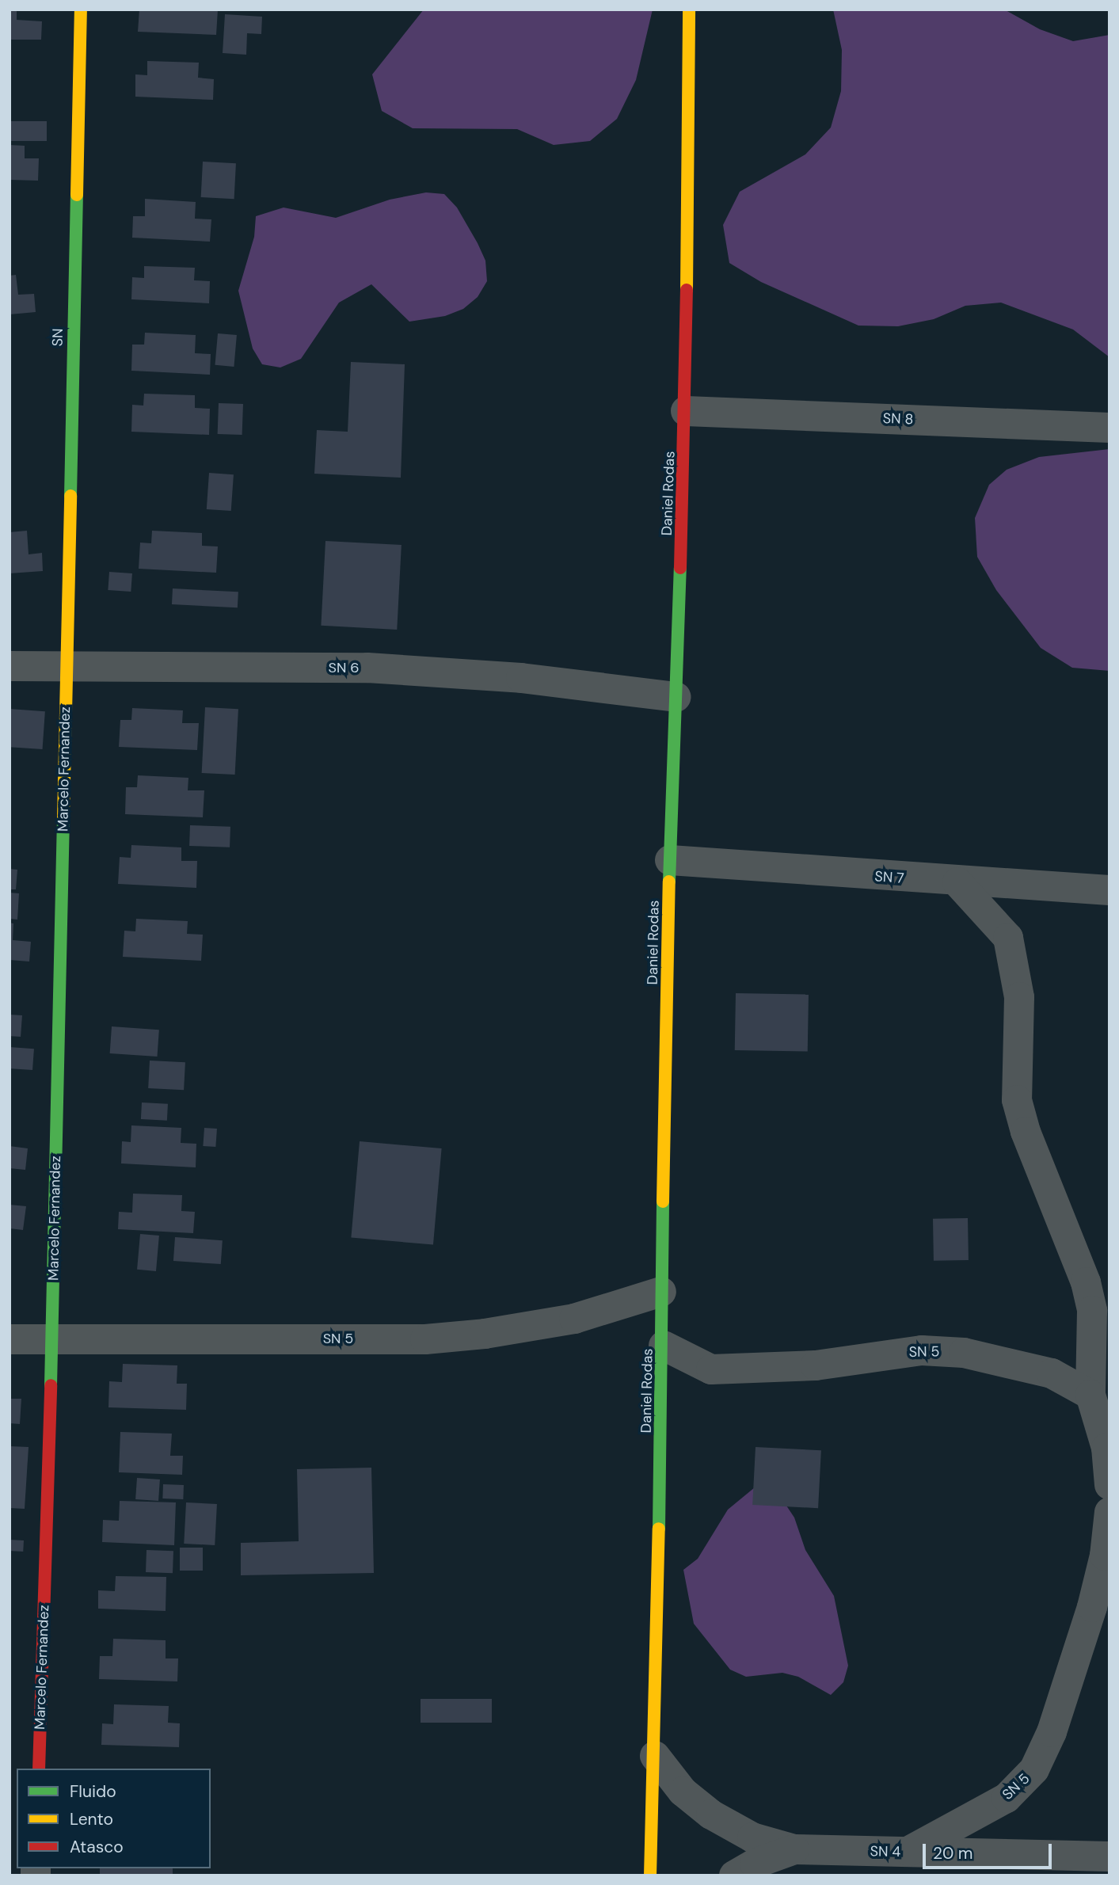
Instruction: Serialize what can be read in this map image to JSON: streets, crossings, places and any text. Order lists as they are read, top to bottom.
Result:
{
  "streets": {
    "street": [
      "SN",
      "SN 8",
      "Daniel Rodas",
      "SN 6",
      "Marcelo Fernandez",
      "SN 7",
      "SN 5",
      "SN 4"
    ]
  },
  "crossings": [
    ["SN", "SN 6"],
    ["SN", "Marcelo Fernandez"],
    ["SN 8", "Daniel Rodas"],
    ["Daniel Rodas", "SN 6"],
    ["Daniel Rodas", "SN 7"],
    ["Daniel Rodas", "SN 5"],
    ["Daniel Rodas", "SN 4"],
    ["SN 6", "Marcelo Fernandez"],
    ["Marcelo Fernandez", "SN 5"],
    ["SN 5", "SN 4"]
  ],
  "legend": ["Fluido", "Lento", "Atasco"],
  "scale_bar": "20 m"
}
